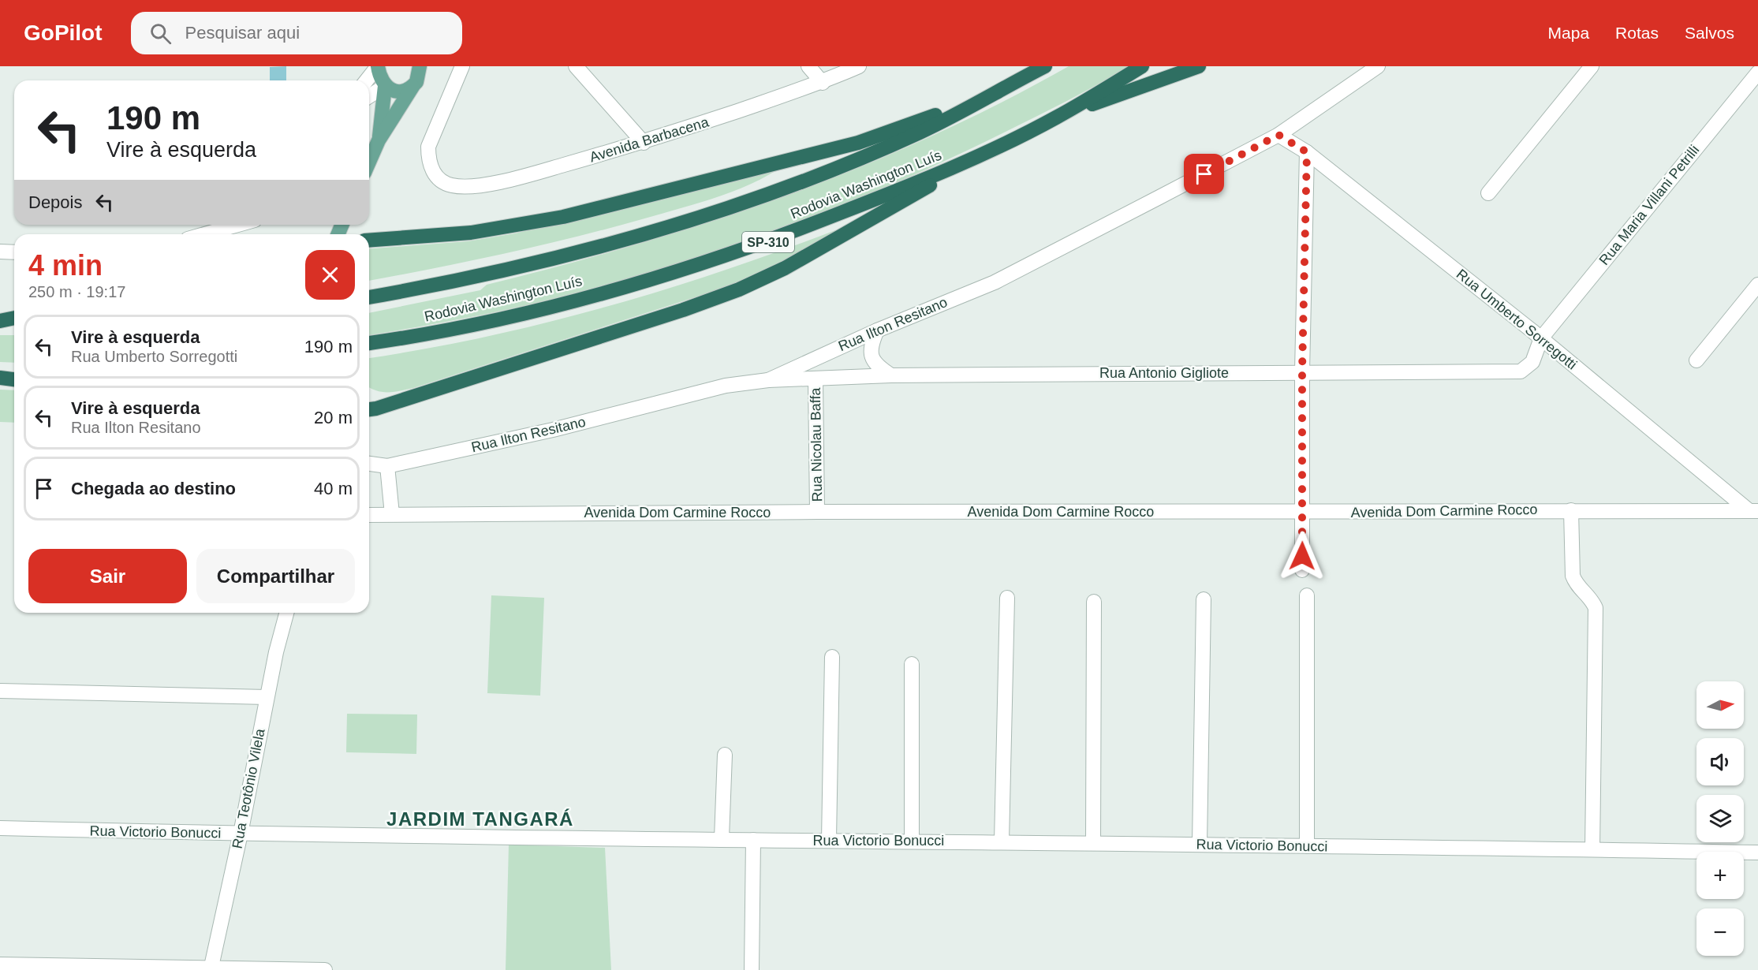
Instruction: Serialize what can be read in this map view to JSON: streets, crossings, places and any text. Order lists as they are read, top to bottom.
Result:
{
  "streets": {
    "highway": ["Rodovia Washington Luís", "SP-310"],
    "street": [
      "Avenida Barbacena",
      "Rua Maria Villani Petrilli",
      "Rua Umberto Sorregotti",
      "Rua Ilton Resitano",
      "Rua Antonio Gigliote",
      "Rua Nicolau Baffa",
      "Avenida Dom Carmine Rocco",
      "Rua Teotônio Vilela",
      "Rua Victorio Bonucci"
    ]
  },
  "crossings": [
    ["Rua Maria Villani Petrilli", "Rua Umberto Sorregotti"],
    ["Rua Maria Villani Petrilli", "Rua Antonio Gigliote"],
    ["Rua Umberto Sorregotti", "Rua Ilton Resitano"],
    ["Rua Umberto Sorregotti", "Rua Antonio Gigliote"],
    ["Rua Umberto Sorregotti", "Avenida Dom Carmine Rocco"],
    ["Rua Ilton Resitano", "Rua Antonio Gigliote"],
    ["Rua Antonio Gigliote", "Rua Nicolau Baffa"],
    ["Rua Nicolau Baffa", "Avenida Dom Carmine Rocco"],
    ["Rua Teotônio Vilela", "Rua Victorio Bonucci"]
  ],
  "districts": ["JARDIM TANGARÁ"],
  "north": "right",
  "page": {
    "header": "GoPilot",
    "search": "Pesquisar aqui",
    "nav": ["Mapa", "Rotas", "Salvos"],
    "turn": ["190 m", "Vire à esquerda"],
    "then": "Depois",
    "heading": ["4 min", "250 m · 19:17"],
    "list": [
      {
        "name": "Vire à esquerda",
        "note": "Rua Umberto Sorregotti",
        "value": "190 m"
      },
      {
        "name": "Vire à esquerda",
        "note": "Rua Ilton Resitano",
        "value": "20 m"
      },
      {
        "name": "Chegada ao destino",
        "value": "40 m"
      }
    ],
    "buttons": ["Sair", "Compartilhar"],
    "map_buttons": ["+", "−"]
  }
}
